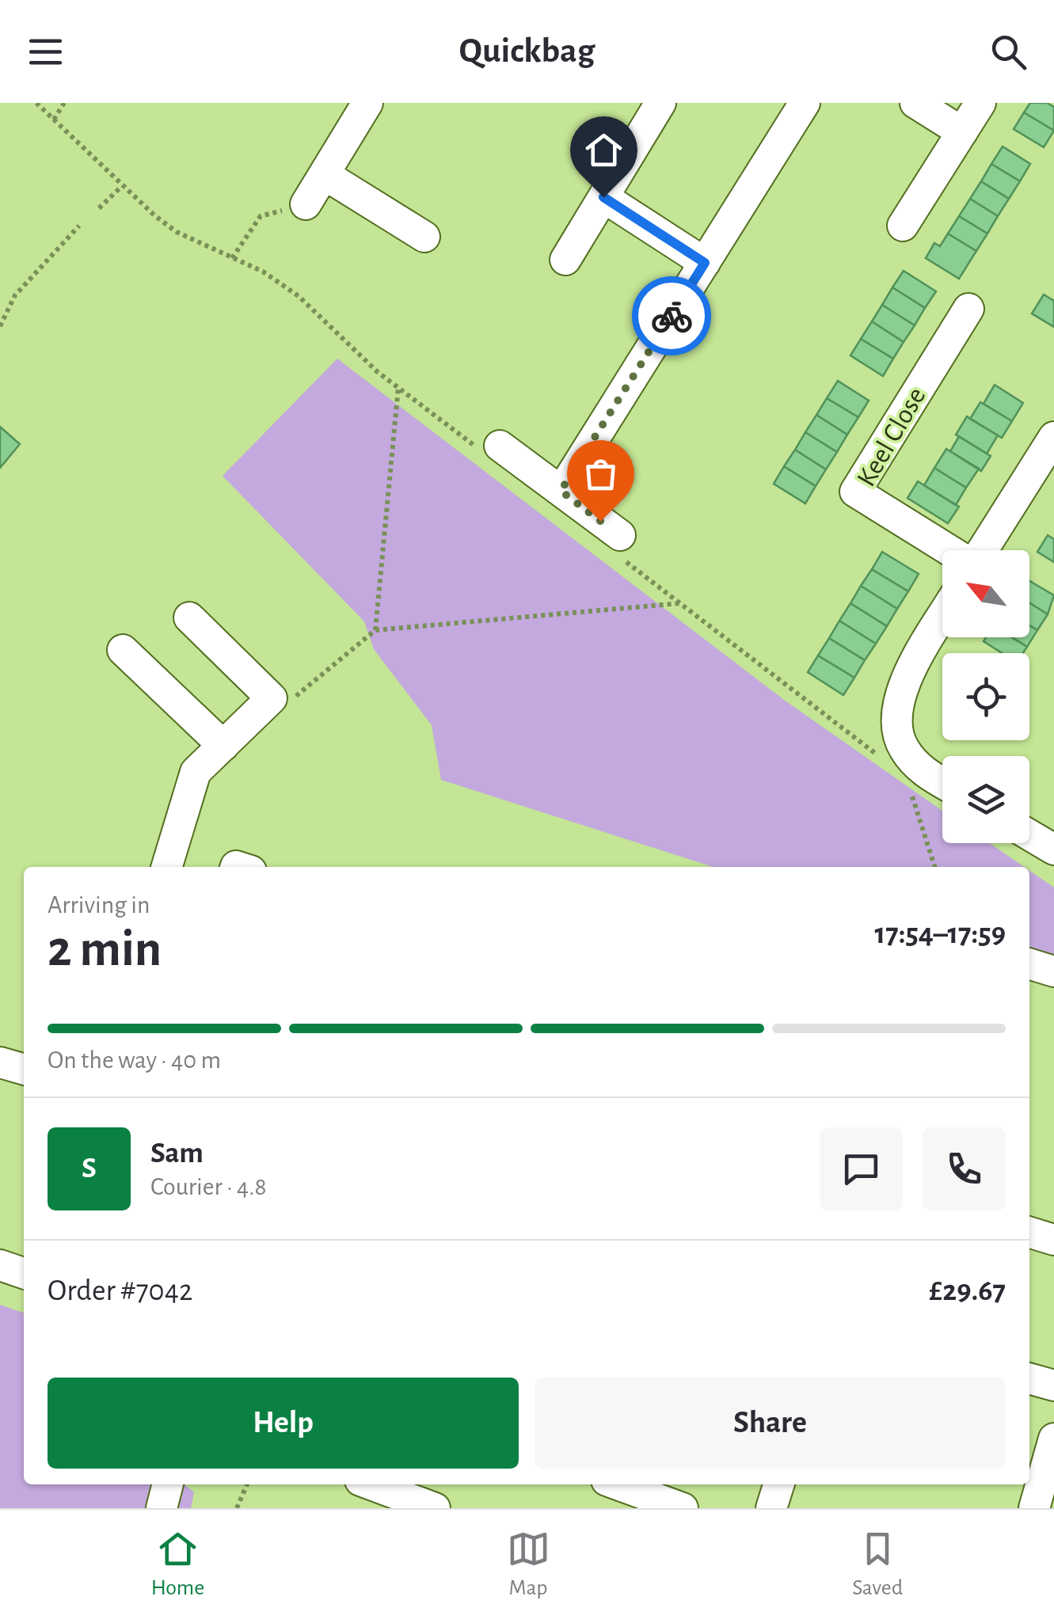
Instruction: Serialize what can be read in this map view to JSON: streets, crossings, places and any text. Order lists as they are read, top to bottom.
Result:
{
  "streets": {
    "street": ["Keel Close"]
  },
  "north": "top left",
  "page": {
    "header": "Quickbag",
    "heading": ["2 min", "Arriving in", "17:54–17:59"],
    "panel": [
      "Sam",
      "Courier · 4.8",
      "Order #7042",
      "£29.67"
    ],
    "bar": "On the way · 40 m",
    "round": "S",
    "buttons": ["Help", "Share"],
    "tabs": ["Home", "Map", "Saved"]
  }
}
